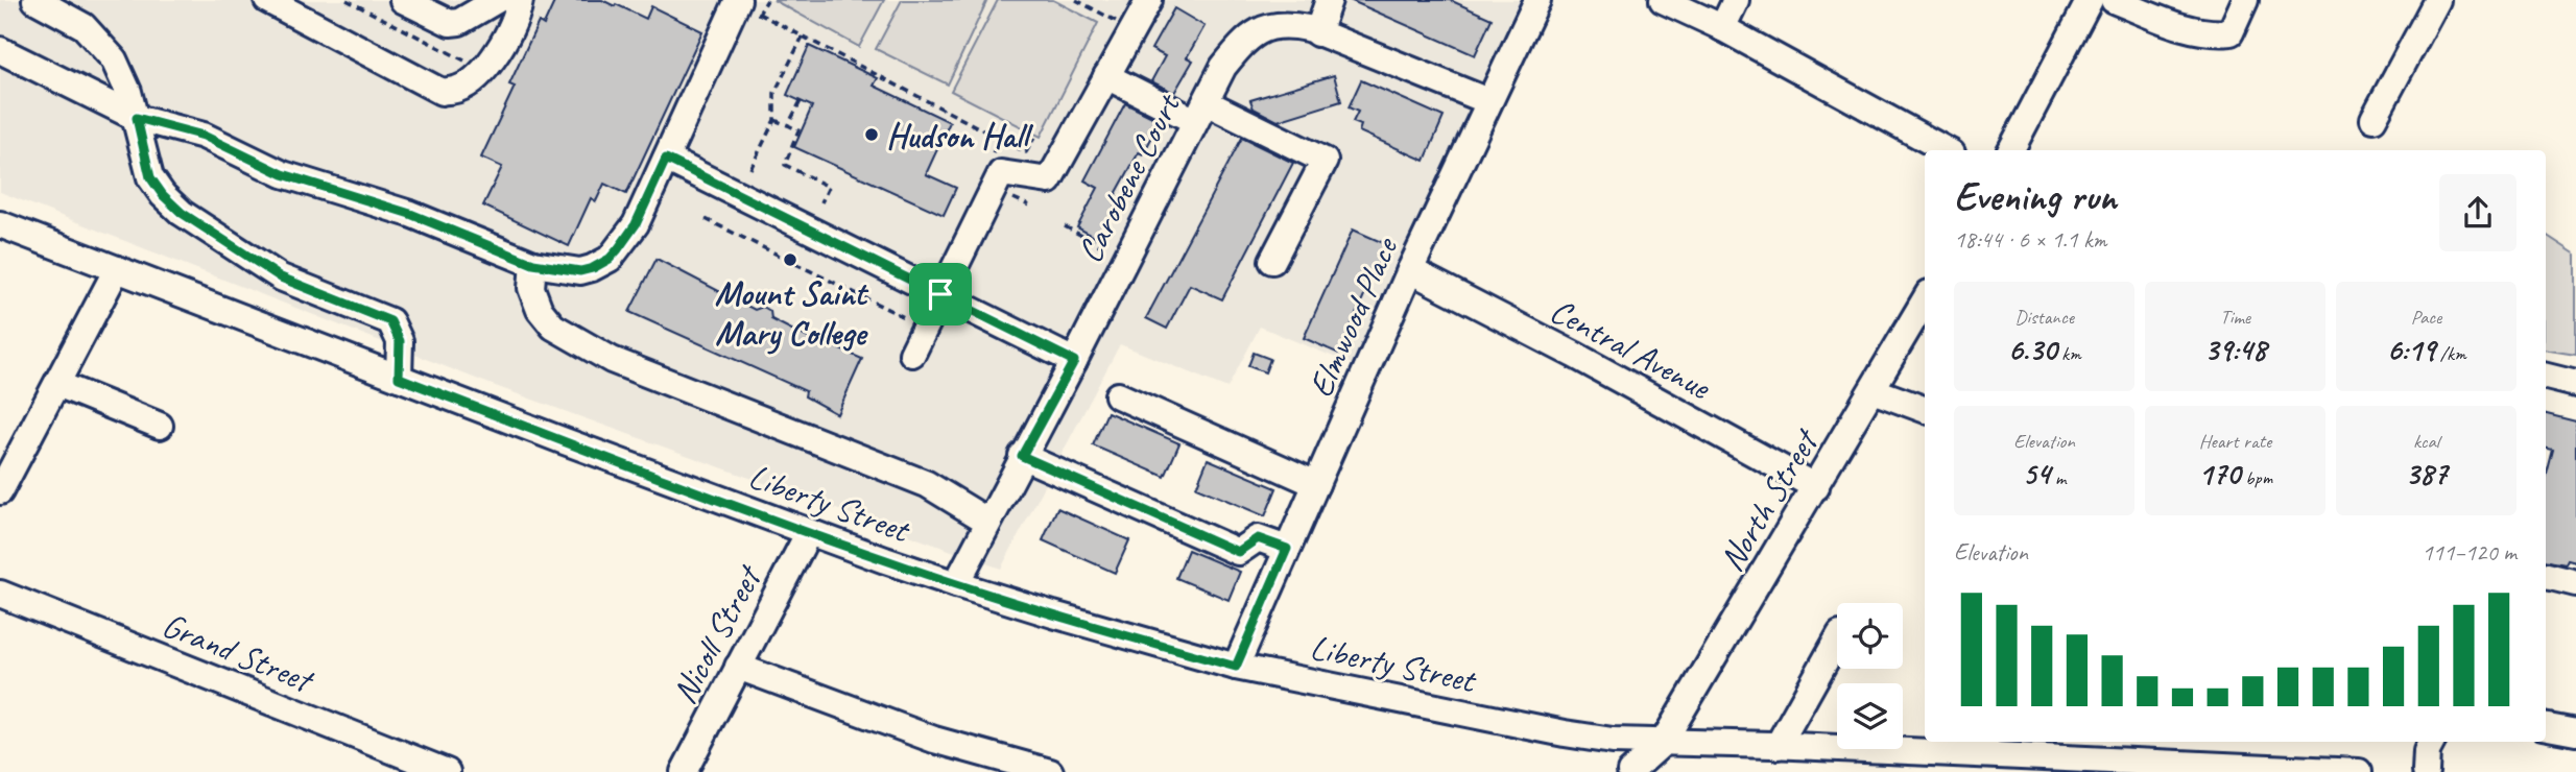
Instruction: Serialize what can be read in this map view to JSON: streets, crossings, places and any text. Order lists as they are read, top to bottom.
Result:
{
  "streets": {
    "street": [
      "Carobene Court",
      "Elmwood Place",
      "Central Avenue",
      "North Street",
      "Liberty Street",
      "Nicoll Street",
      "Grand Street"
    ]
  },
  "crossings": [
    ["Carobene Court", "Elmwood Place"],
    ["Carobene Court", "Liberty Street"],
    ["Elmwood Place", "Central Avenue"],
    ["Elmwood Place", "Liberty Street"],
    ["Central Avenue", "North Street"],
    ["North Street", "Liberty Street"],
    ["Liberty Street", "Nicoll Street"]
  ],
  "places": ["Hudson Hall", "Mount Saint Mary College"],
  "page": {
    "heading": ["Evening run", "18:44 · 6 × 1.1 km"],
    "stats": [
      ["Distance", "6.30 km"],
      ["Time", "39:48"],
      ["Pace", "6:19 /km"],
      ["Elevation", "54 m"],
      ["Heart rate", "170 bpm"],
      ["kcal", "387"]
    ],
    "chart": ["Elevation", "111–120 m"]
  }
}
